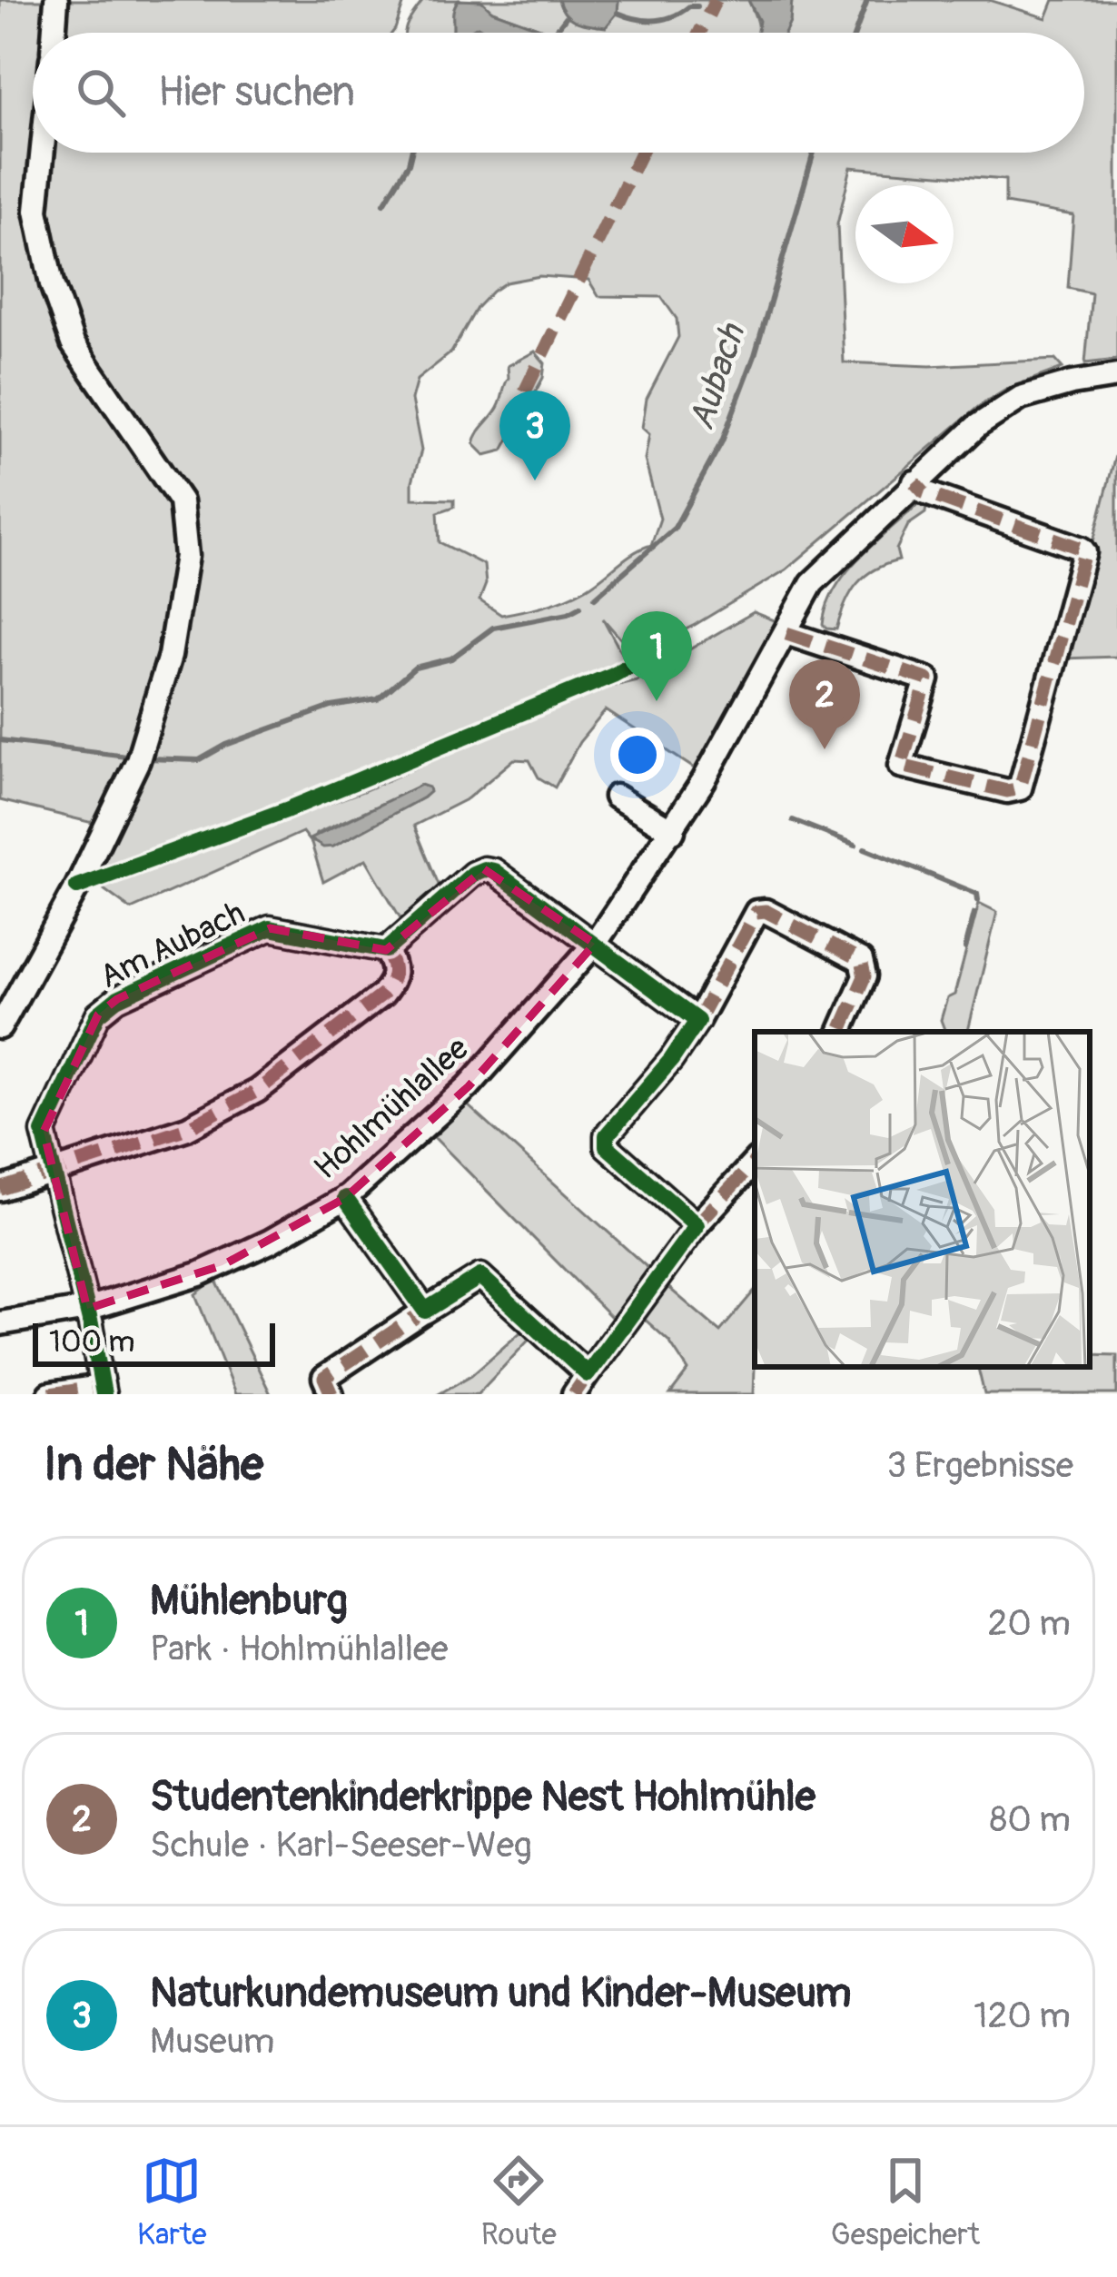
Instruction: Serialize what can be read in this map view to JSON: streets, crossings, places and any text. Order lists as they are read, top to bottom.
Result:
{
  "streets": {
    "street": ["Am Aubach", "Hohlmühlallee"]
  },
  "crossings": [
    ["Am Aubach", "Hohlmühlallee"]
  ],
  "water": ["Aubach"],
  "scale_bar": "100 m",
  "north": "right",
  "page": {
    "search": "Hier suchen",
    "pins": ["3", "1", "2"],
    "scale": "100 m",
    "heading": ["In der Nähe", "3 Ergebnisse"],
    "list": [
      {
        "mark": "1",
        "name": "Mühlenburg",
        "note": "Park · Hohlmühlallee",
        "value": "20 m"
      },
      {
        "mark": "2",
        "name": "Studentenkinderkrippe Nest Hohlmühle",
        "note": "Schule · Karl-Seeser-Weg",
        "value": "80 m"
      },
      {
        "mark": "3",
        "name": "Naturkundemuseum und Kinder-Museum",
        "note": "Museum",
        "value": "120 m"
      }
    ],
    "nav": ["Karte", "Route", "Gespeichert"]
  }
}
